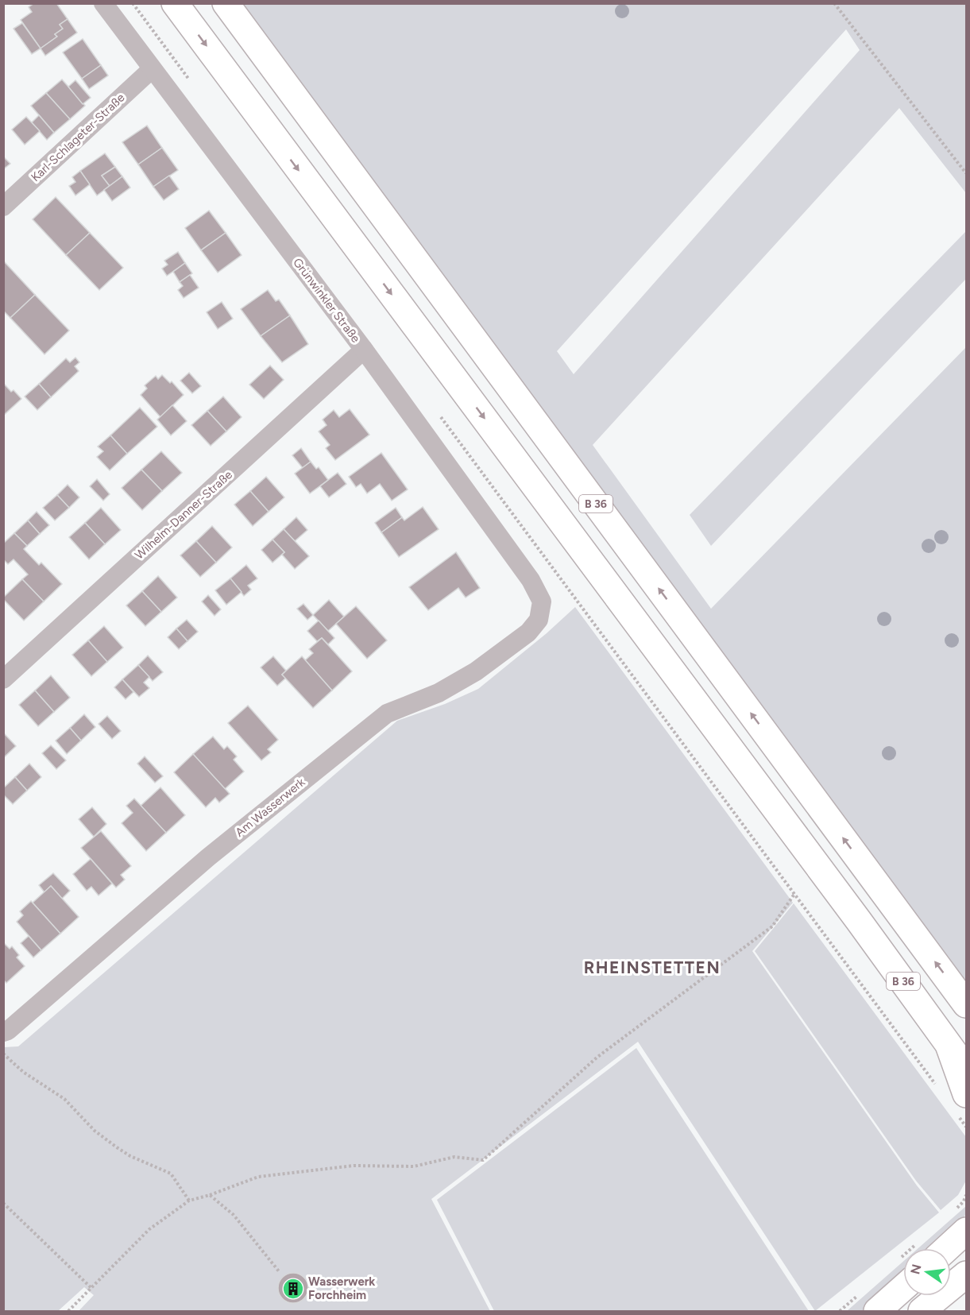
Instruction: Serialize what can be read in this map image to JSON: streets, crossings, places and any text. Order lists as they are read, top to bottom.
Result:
{
  "streets": {
    "main road": ["B 36"],
    "street": [
      "Karl-Schlageter-Straße",
      "Grünwinkler Straße",
      "Wilhelm-Danner-Straße",
      "Am Wasserwerk"
    ]
  },
  "crossings": [
    ["Karl-Schlageter-Straße", "Grünwinkler Straße"],
    ["Grünwinkler Straße", "Wilhelm-Danner-Straße"],
    ["Grünwinkler Straße", "Am Wasserwerk"]
  ],
  "districts": ["RHEINSTETTEN"],
  "places": {
    "building": ["Wasserwerk Forchheim"]
  },
  "north": "left"
}
